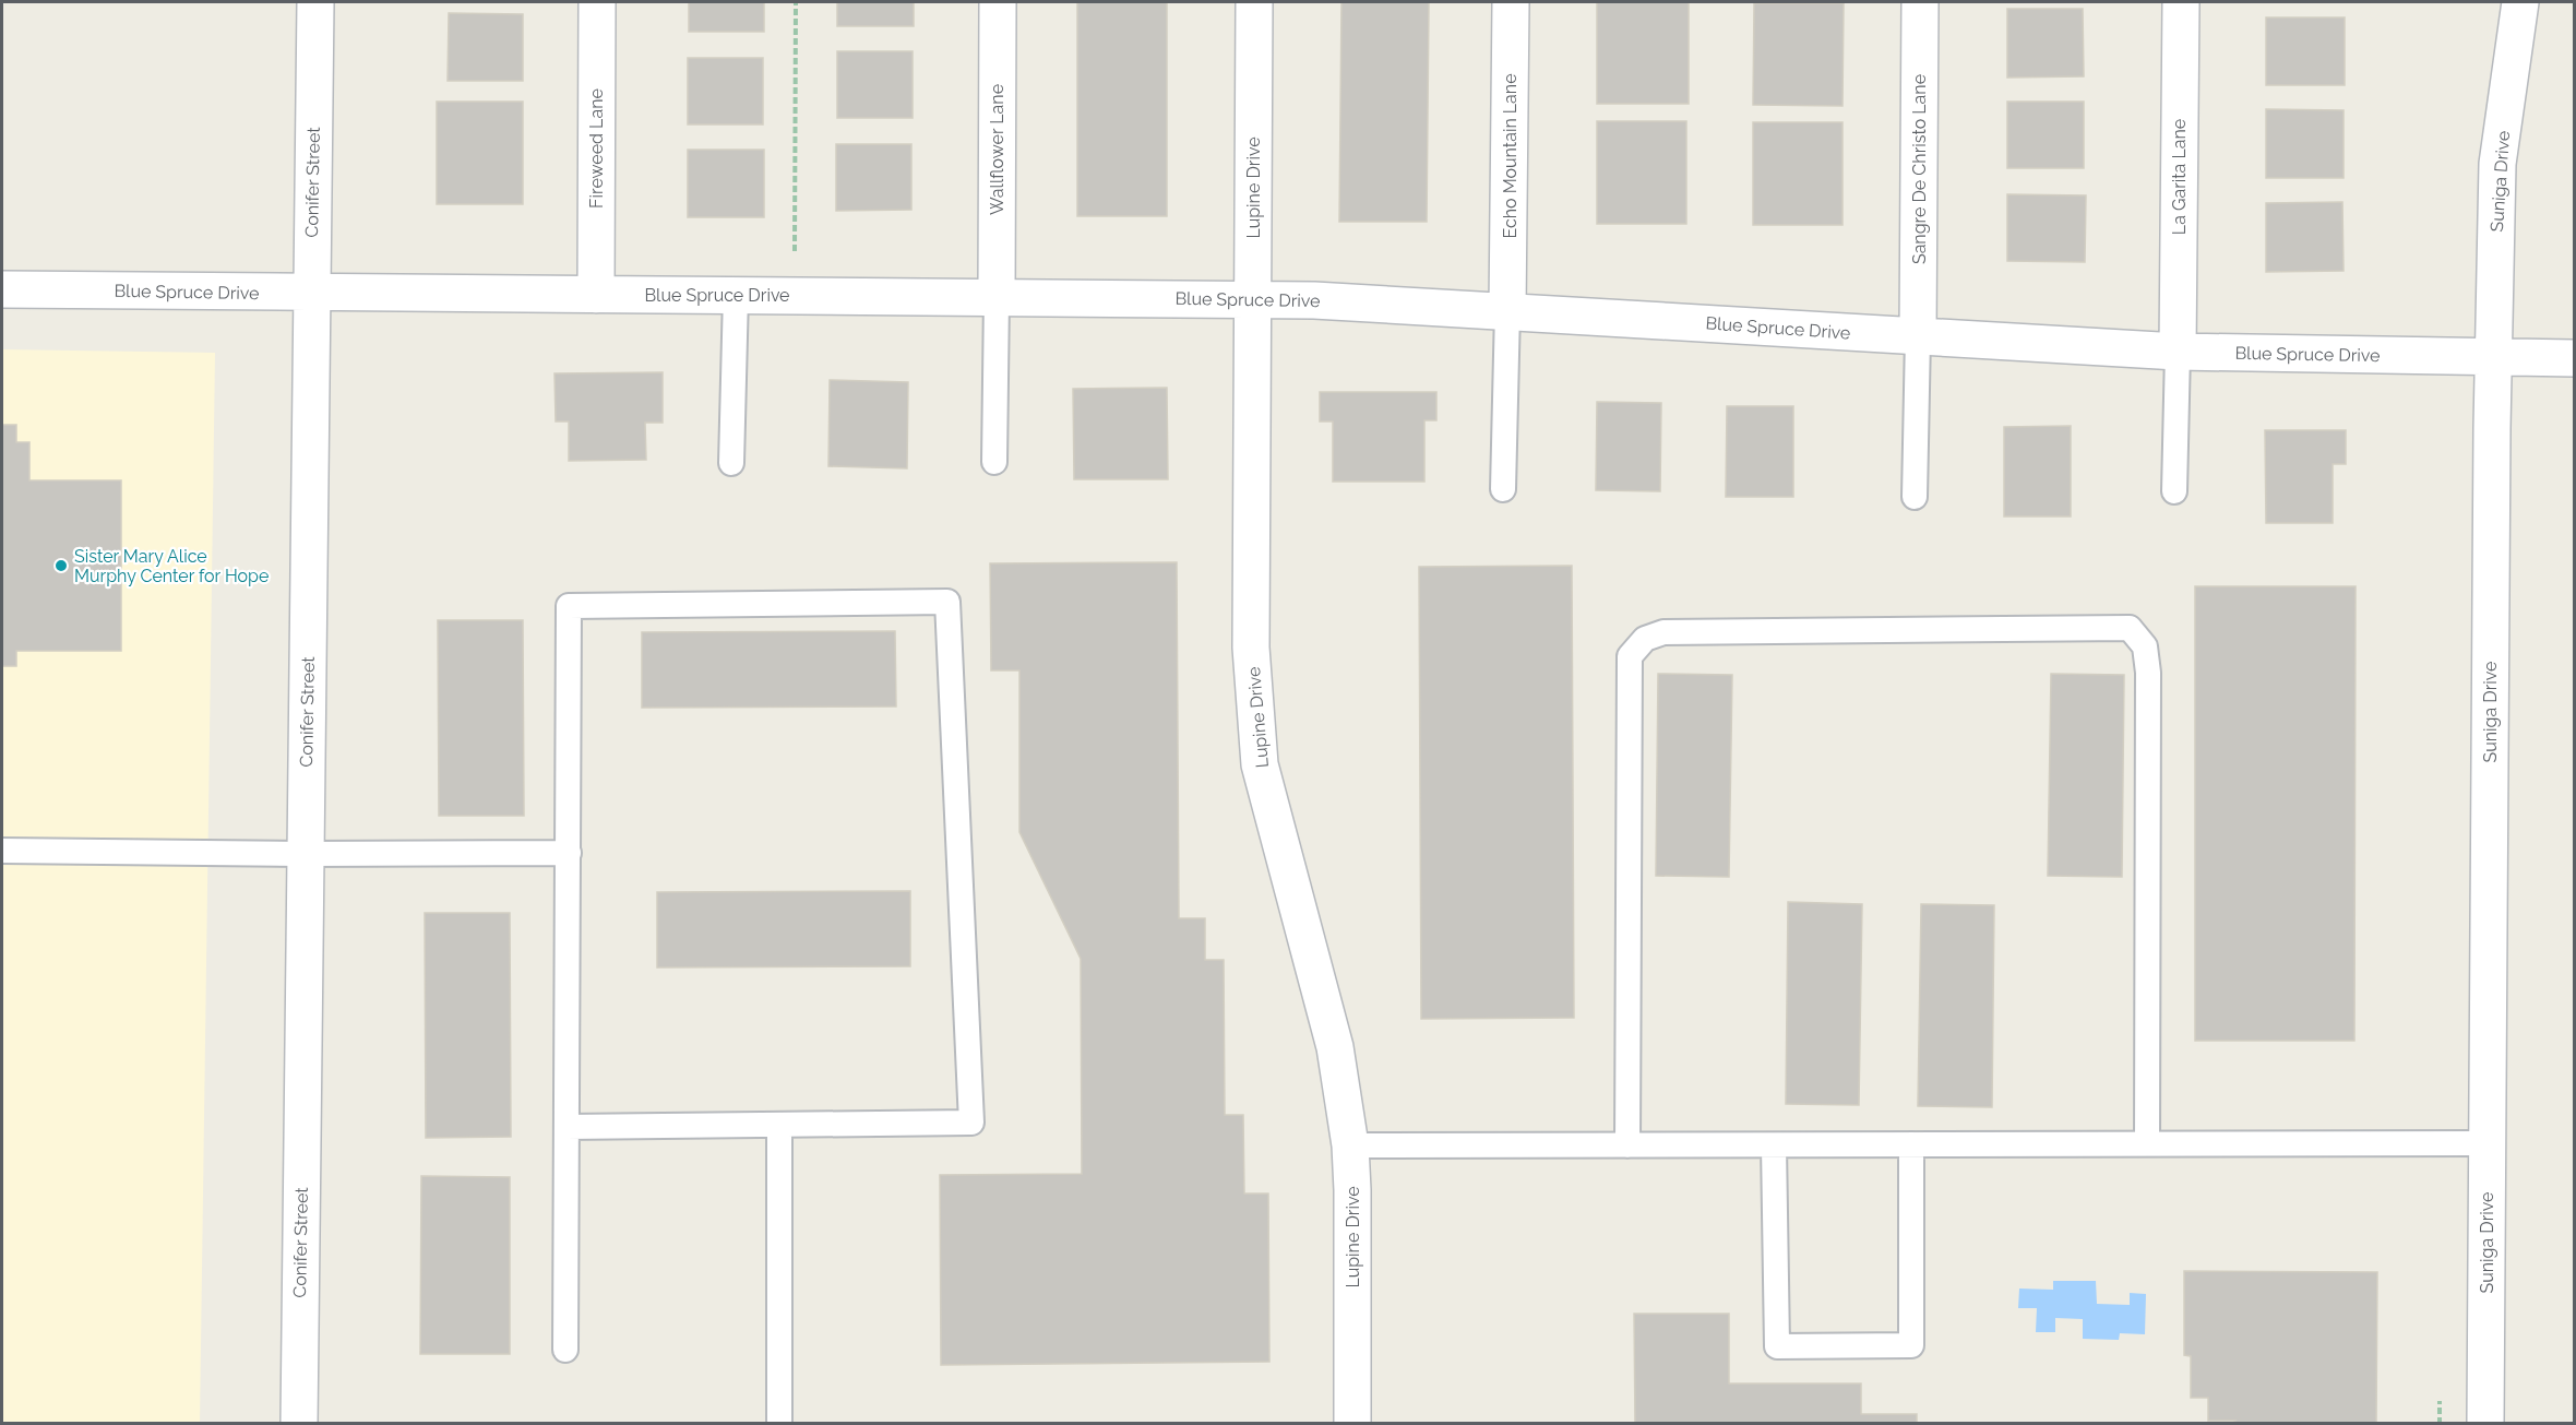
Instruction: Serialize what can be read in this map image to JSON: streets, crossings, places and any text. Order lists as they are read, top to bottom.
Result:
{
  "streets": {
    "street": [
      "Fireweed Lane",
      "Wallflower Lane",
      "Echo Mountain Lane",
      "Sangre De Christo Lane",
      "La Garita Lane",
      "Suniga Drive",
      "Conifer Street",
      "Lupine Drive",
      "Blue Spruce Drive"
    ]
  },
  "crossings": [
    ["Fireweed Lane", "Blue Spruce Drive"],
    ["Wallflower Lane", "Blue Spruce Drive"],
    ["Echo Mountain Lane", "Blue Spruce Drive"],
    ["Sangre De Christo Lane", "Blue Spruce Drive"],
    ["La Garita Lane", "Blue Spruce Drive"],
    ["Suniga Drive", "Blue Spruce Drive"],
    ["Conifer Street", "Blue Spruce Drive"],
    ["Lupine Drive", "Blue Spruce Drive"]
  ],
  "places": ["Sister Mary Alice Murphy Center for Hope"]
}
